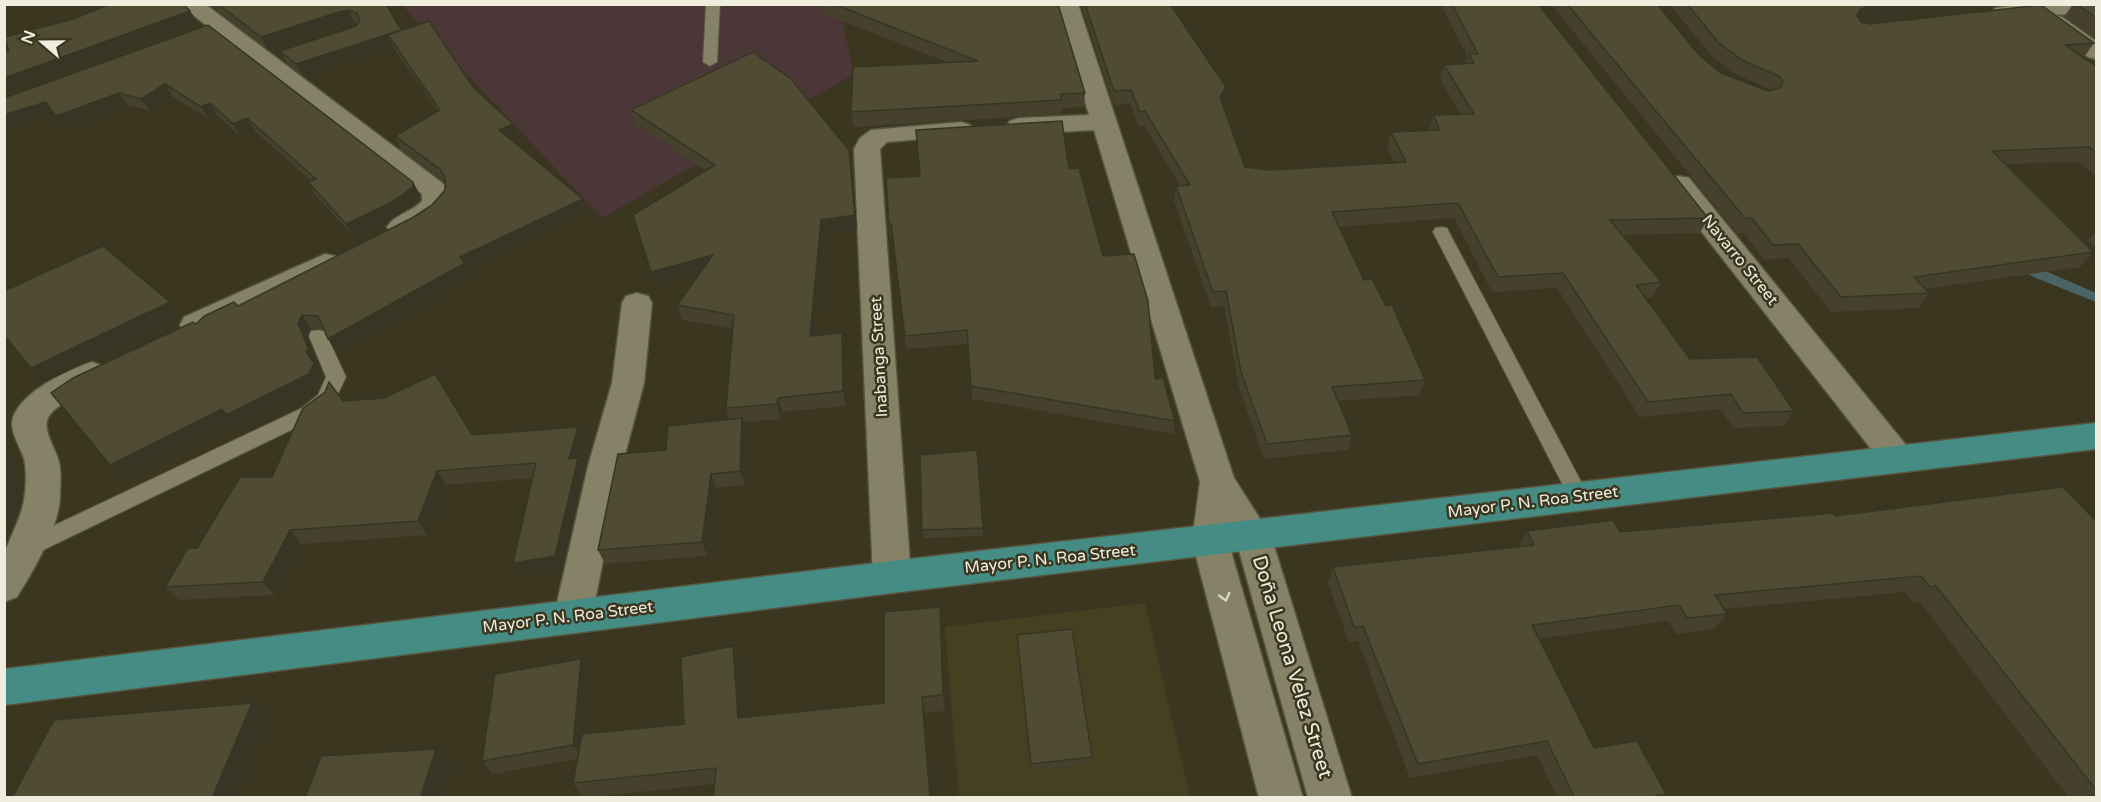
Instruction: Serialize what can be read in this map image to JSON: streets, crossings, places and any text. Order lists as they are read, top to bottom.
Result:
{
  "streets": {
    "main road": ["Mayor P. N. Roa Street"],
    "street": ["Navarro Street", "Inabanga Street", "Doña Leona Velez Street"]
  },
  "crossings": [
    ["Navarro Street", "Mayor P. N. Roa Street"],
    ["Inabanga Street", "Mayor P. N. Roa Street"],
    ["Mayor P. N. Roa Street", "Doña Leona Velez Street"]
  ],
  "north": "left"
}
